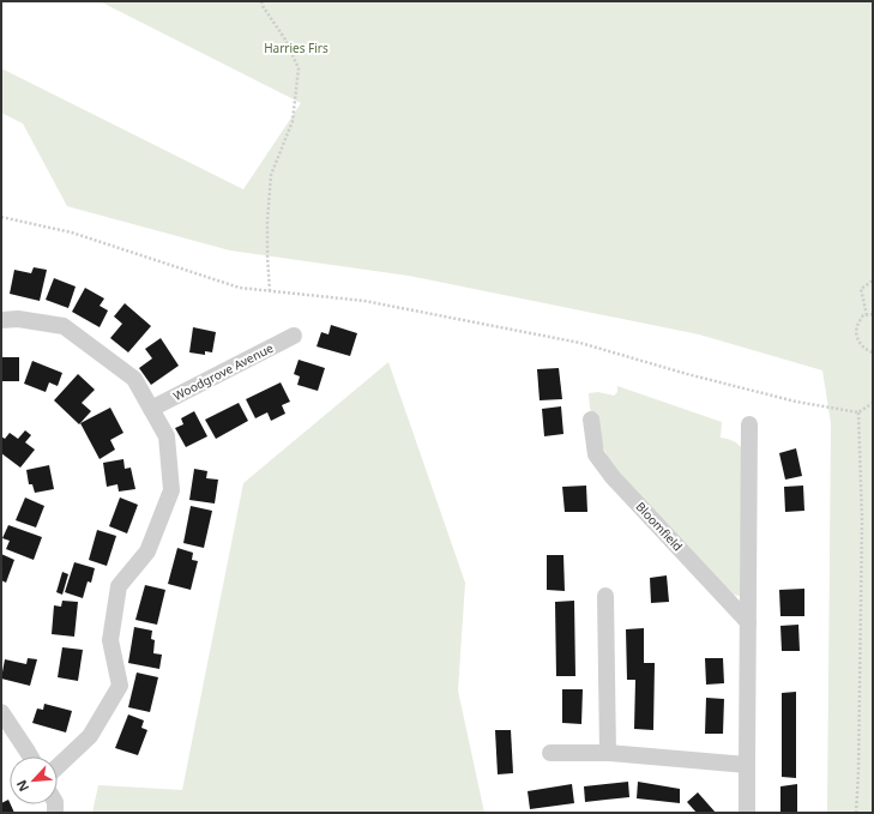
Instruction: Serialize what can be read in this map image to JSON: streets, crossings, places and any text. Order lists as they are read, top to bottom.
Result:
{
  "streets": {
    "street": ["Woodgrove Avenue", "Bloomfield"]
  },
  "parks": ["Harries Firs"],
  "north": "bottom left"
}
